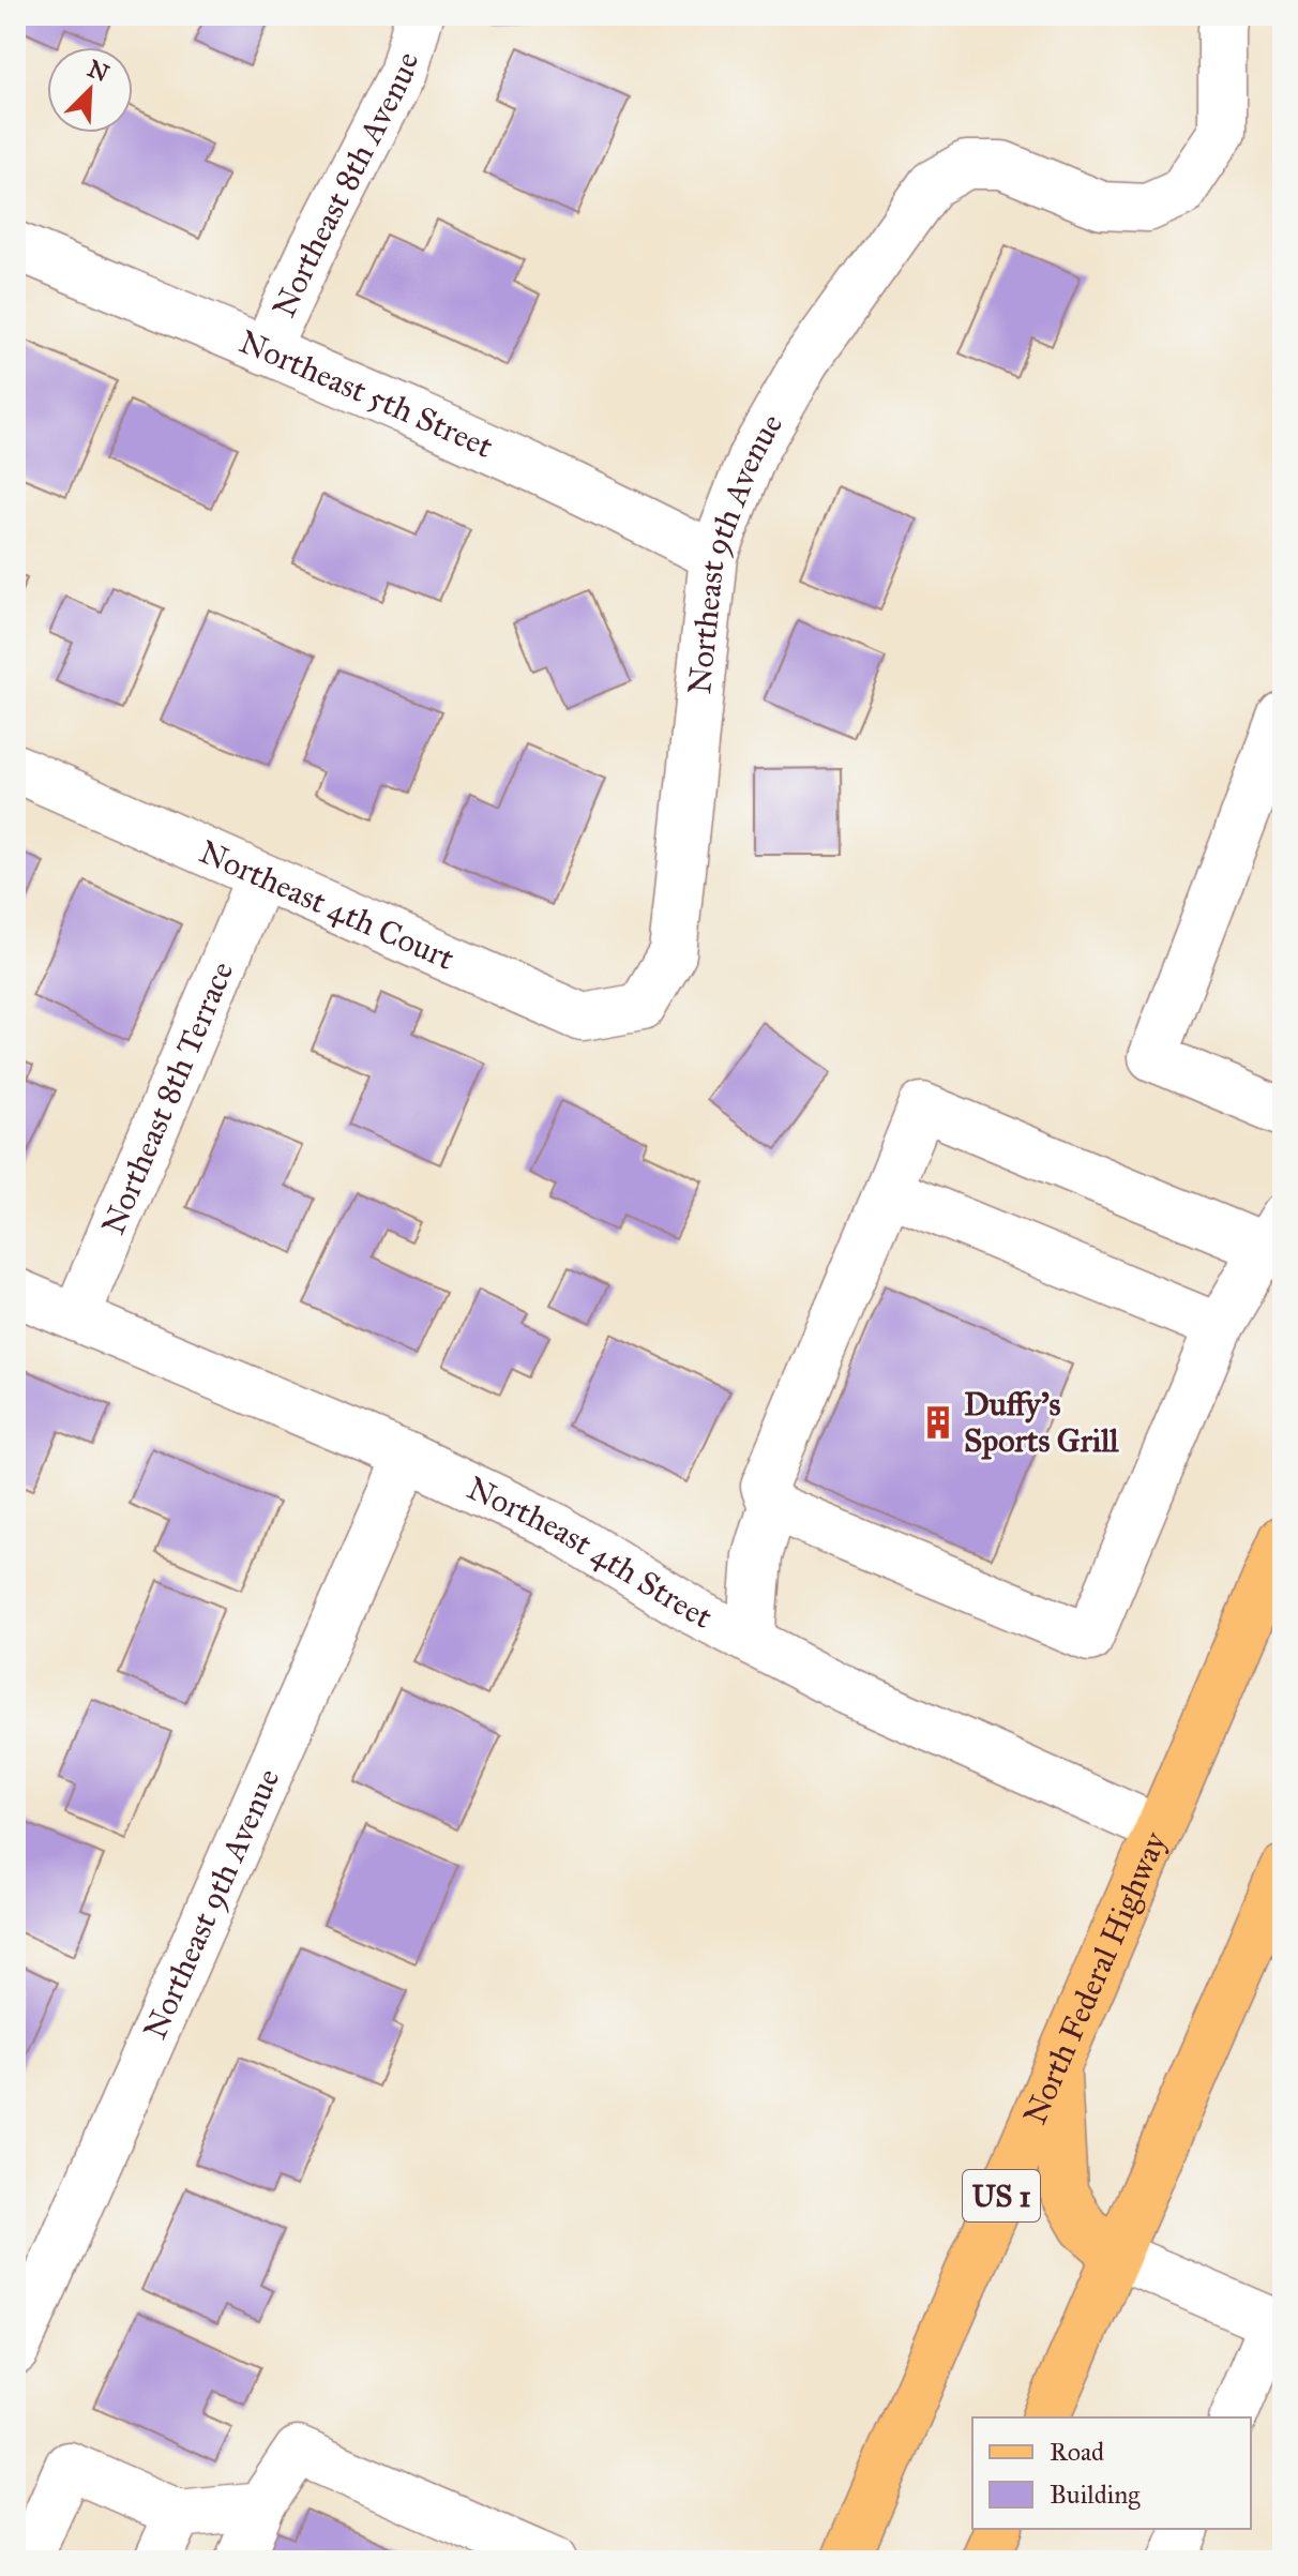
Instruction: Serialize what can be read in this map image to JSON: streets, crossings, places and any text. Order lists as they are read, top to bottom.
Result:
{
  "streets": {
    "main road": ["North Federal Highway", "US 1"],
    "street": [
      "Northeast 8th Avenue",
      "Northeast 5th Street",
      "Northeast 9th Avenue",
      "Northeast 4th Court",
      "Northeast 8th Terrace",
      "Northeast 4th Street"
    ]
  },
  "crossings": [
    ["Northeast 8th Avenue", "Northeast 5th Street"],
    ["Northeast 5th Street", "Northeast 9th Avenue"],
    ["Northeast 9th Avenue", "Northeast 4th Court"],
    ["Northeast 9th Avenue", "Northeast 4th Street"],
    ["Northeast 4th Court", "Northeast 8th Terrace"],
    ["Northeast 8th Terrace", "Northeast 4th Street"],
    ["Northeast 4th Street", "North Federal Highway"]
  ],
  "places": {
    "building": ["Duffy's Sports Grill"]
  },
  "legend": ["Road", "Building"],
  "north": "top right"
}
